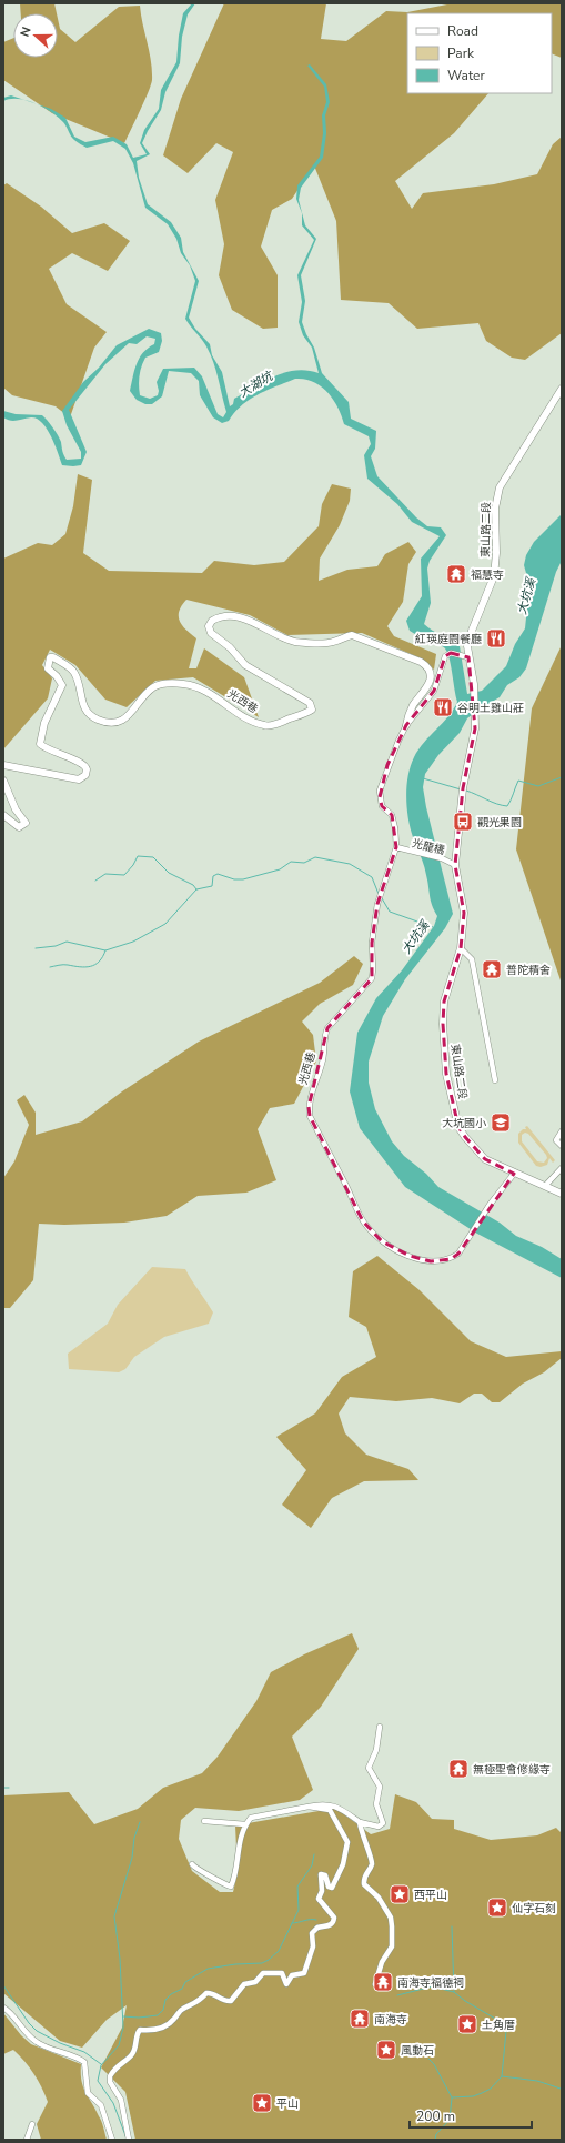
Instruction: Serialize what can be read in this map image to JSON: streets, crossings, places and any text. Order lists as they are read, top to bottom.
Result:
{
  "streets": {
    "street": ["東山路二段", "光西巷", "光龍橋"]
  },
  "crossings": [
    ["東山路二段", "光西巷"],
    ["東山路二段", "光龍橋"],
    ["光西巷", "光龍橋"]
  ],
  "water": ["大湖坑", "大坑溪"],
  "places": {
    "temple": [
      "福慧寺",
      "普陀精舍",
      "無極聖會修緣寺",
      "南海寺福德祠",
      "南海寺"
    ],
    "restaurant": ["紅瑛庭園餐廳", "谷明土雞山莊"],
    "bus stop": ["觀光果園"],
    "school or university": ["大坑國小"],
    "place": [
      "西平山",
      "仙字石刻",
      "土角厝",
      "風動石",
      "平山"
    ]
  },
  "legend": ["Road", "Park", "Water"],
  "scale_bar": "200 m",
  "north": "left"
}
